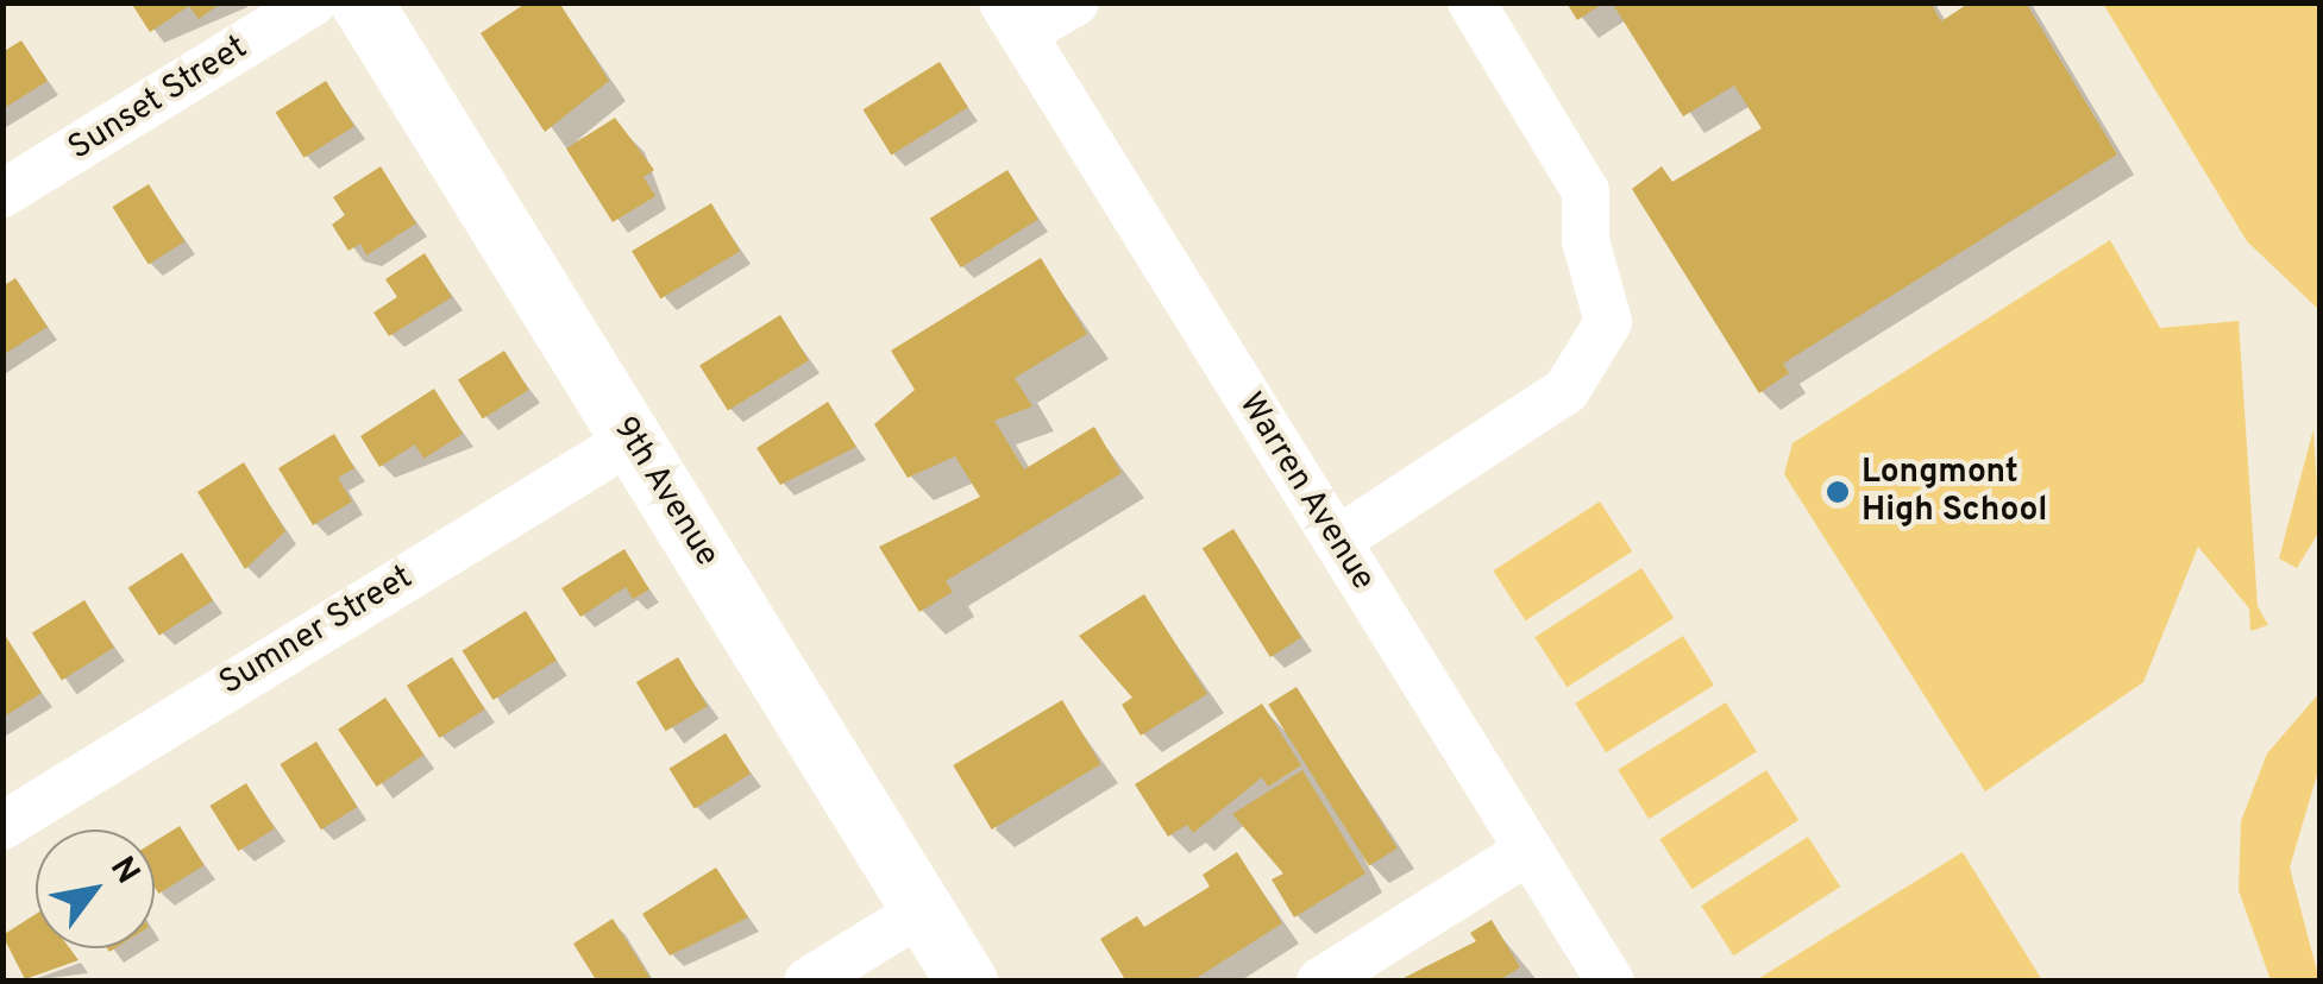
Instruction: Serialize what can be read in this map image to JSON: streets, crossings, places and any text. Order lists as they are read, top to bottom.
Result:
{
  "streets": {
    "main road": ["9th Avenue"],
    "street": ["Sunset Street", "Warren Avenue", "Sumner Street"]
  },
  "crossings": [
    ["9th Avenue", "Sumner Street"]
  ],
  "places": ["Longmont High School"],
  "north": "top right"
}
